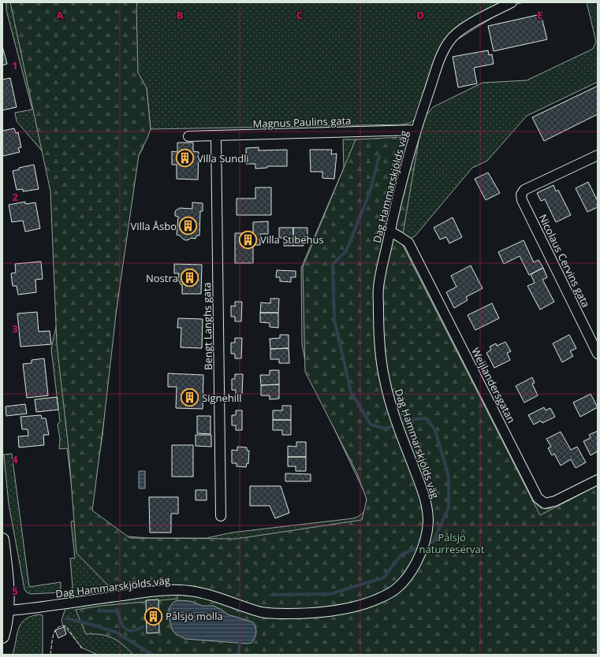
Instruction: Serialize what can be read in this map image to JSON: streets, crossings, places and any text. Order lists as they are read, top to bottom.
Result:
{
  "streets": {
    "street": [
      "Magnus Paulins gata",
      "Dag Hammarskjölds väg",
      "Nicolaus Cervins gata",
      "Bengt Langhs gata",
      "Weijlandersgatan"
    ]
  },
  "crossings": [
    ["Magnus Paulins gata", "Dag Hammarskjölds väg"],
    ["Magnus Paulins gata", "Bengt Langhs gata"],
    ["Dag Hammarskjölds väg", "Weijlandersgatan"]
  ],
  "parks": ["Pålsjö naturreservat"],
  "places": {
    "building": [
      "Villa Sundli",
      "Villa Åsbo",
      "Villa Stibehus",
      "Nostra",
      "Signehill",
      "Pålsjö mölla"
    ]
  },
  "grid": {
    "columns": [
      "A",
      "B",
      "C",
      "D",
      "E"
    ],
    "rows": [
      "1",
      "2",
      "3",
      "4",
      "5"
    ]
  }
}
